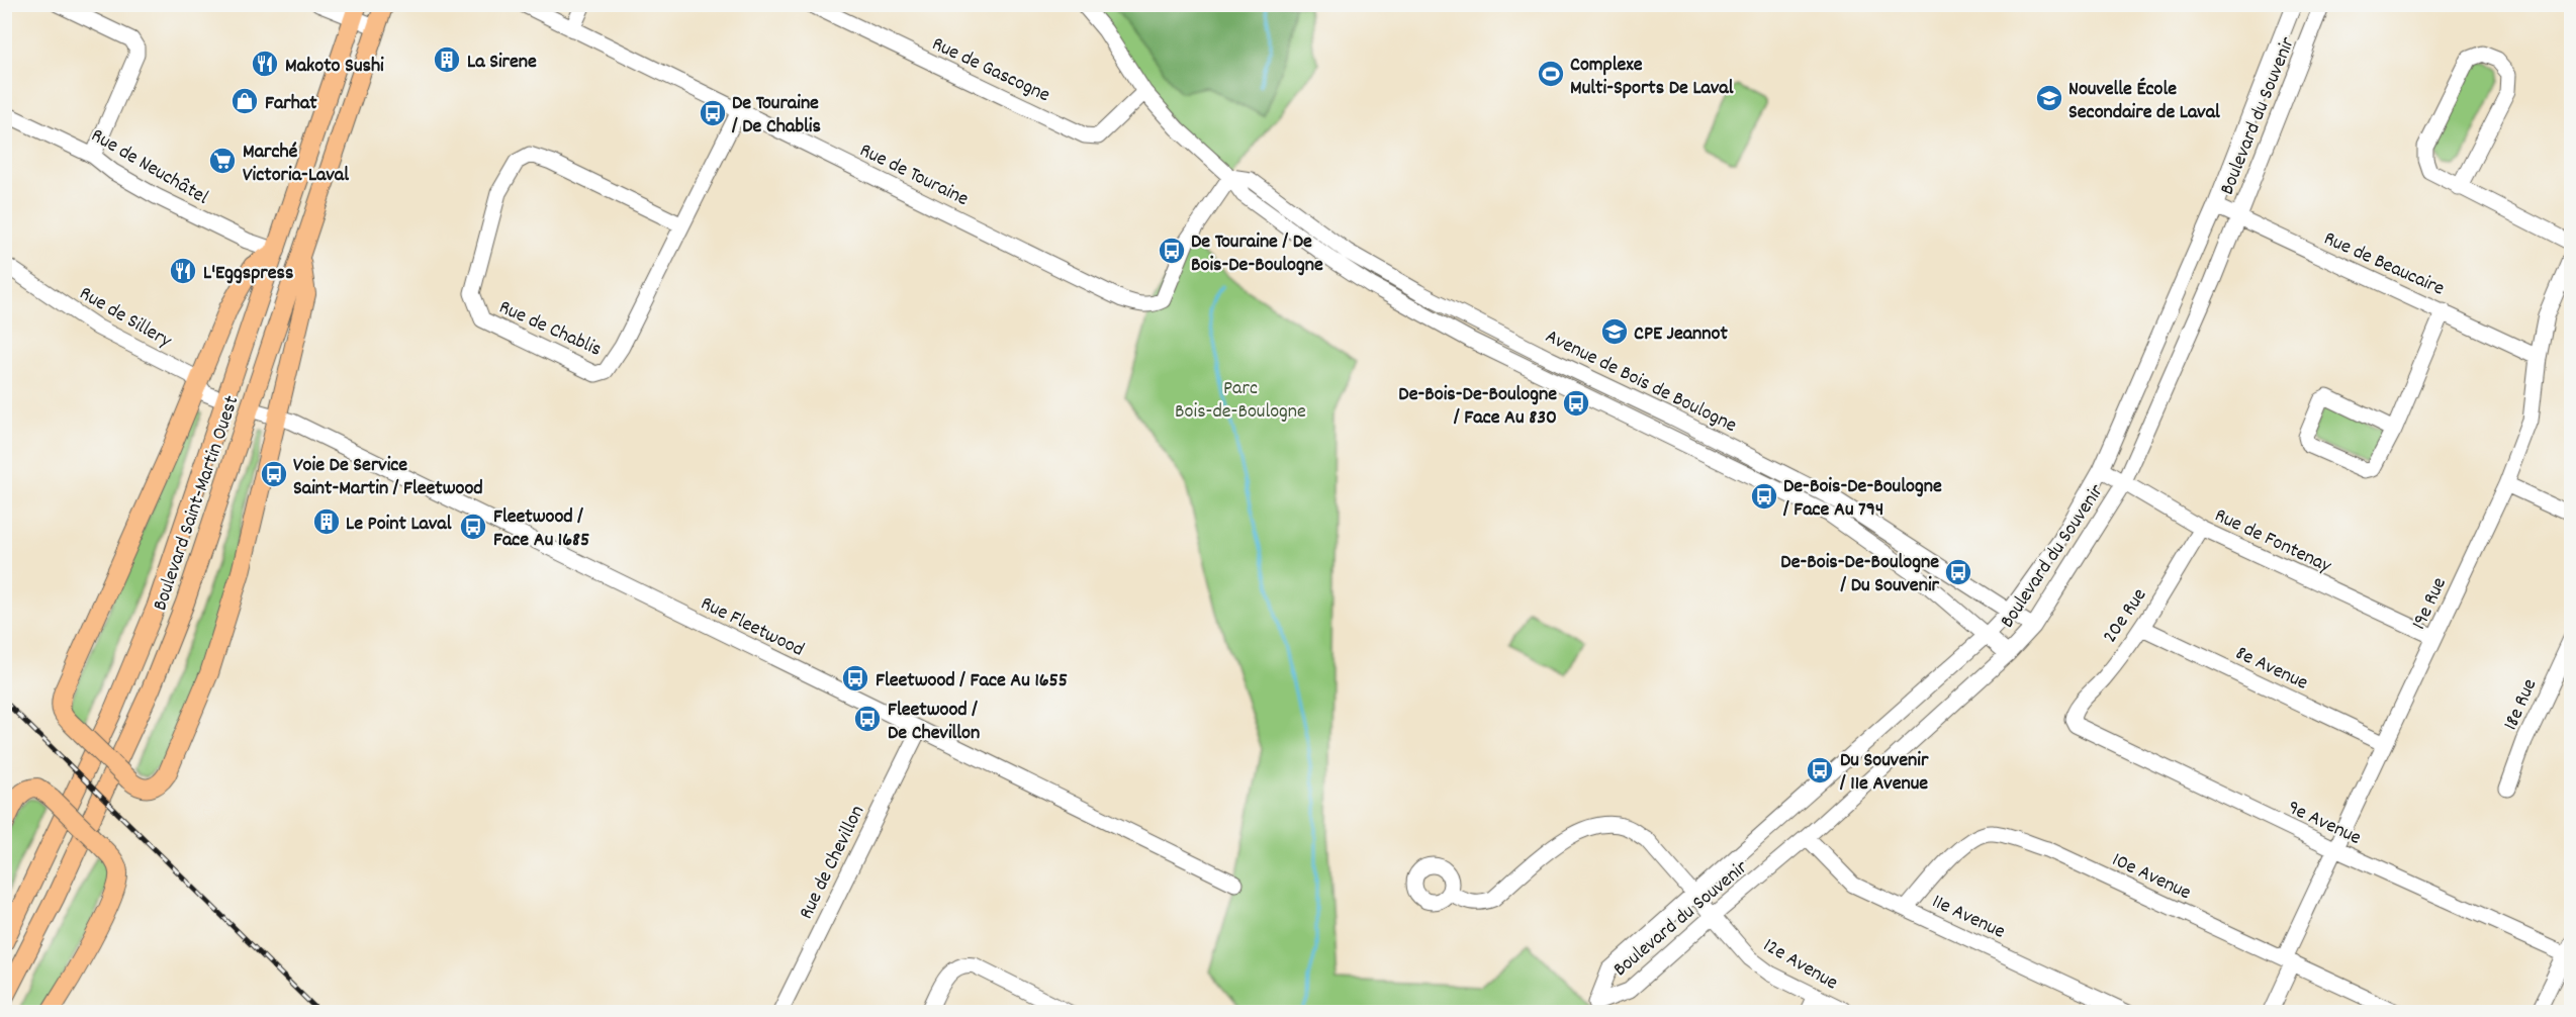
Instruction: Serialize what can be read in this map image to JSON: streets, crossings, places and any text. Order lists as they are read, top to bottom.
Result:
{
  "streets": {
    "main road": ["Boulevard Saint-Martin Ouest"],
    "street": [
      "Rue de Gascogne",
      "Boulevard du Souvenir",
      "Rue de Neuchâtel",
      "Rue de Touraine",
      "Rue de Beaucaire",
      "Rue de Sillery",
      "Rue de Chablis",
      "Avenue de Bois de Boulogne",
      "Rue de Fontenay",
      "19e Rue",
      "20e Rue",
      "Rue Fleetwood",
      "8e Avenue",
      "18e Rue",
      "9e Avenue",
      "Rue de Chevillon",
      "10e Avenue",
      "11e Avenue",
      "12e Avenue"
    ]
  },
  "crossings": [
    ["Rue de Gascogne", "Avenue de Bois de Boulogne"],
    ["Boulevard du Souvenir", "Rue de Beaucaire"],
    ["Boulevard du Souvenir", "Avenue de Bois de Boulogne"],
    ["Boulevard du Souvenir", "Rue de Fontenay"],
    ["Boulevard du Souvenir", "11e Avenue"],
    ["Boulevard du Souvenir", "12e Avenue"],
    ["Rue de Neuchâtel", "Boulevard Saint-Martin Ouest"],
    ["Rue de Touraine", "Rue de Chablis"],
    ["Rue de Touraine", "Avenue de Bois de Boulogne"],
    ["Rue de Beaucaire", "19e Rue"],
    ["Rue de Sillery", "Boulevard Saint-Martin Ouest"],
    ["Boulevard Saint-Martin Ouest", "Rue Fleetwood"],
    ["Rue de Fontenay", "19e Rue"],
    ["Rue de Fontenay", "20e Rue"],
    ["19e Rue", "8e Avenue"],
    ["19e Rue", "9e Avenue"],
    ["19e Rue", "10e Avenue"],
    ["20e Rue", "8e Avenue"],
    ["20e Rue", "9e Avenue"],
    ["Rue Fleetwood", "Rue de Chevillon"],
    ["10e Avenue", "11e Avenue"]
  ],
  "parks": ["Parc Bois-de-Boulogne"],
  "places": {
    "building": ["La Sirene", "Le Point Laval"],
    "restaurant": ["Makoto Sushi", "L'Eggspress"],
    "sports": ["Complexe Multi-Sports De Laval"],
    "school or university": ["Nouvelle École Secondaire de Laval", "CPE Jeannot"],
    "shop": ["Farhat"],
    "bus stop": [
      "De Touraine / De Chablis",
      "De Touraine / De Bois-De-Boulogne",
      "De-Bois-De-Boulogne / Face Au 830",
      "Voie De Service Saint-Martin / Fleetwood",
      "De-Bois-De-Boulogne / Face Au 794",
      "Fleetwood / Face Au 1685",
      "De-Bois-De-Boulogne / Du Souvenir",
      "Fleetwood / Face Au 1655",
      "Fleetwood / De Chevillon",
      "Du Souvenir / 11e Avenue"
    ],
    "supermarket": ["Marché Victoria-Laval"]
  }
}
